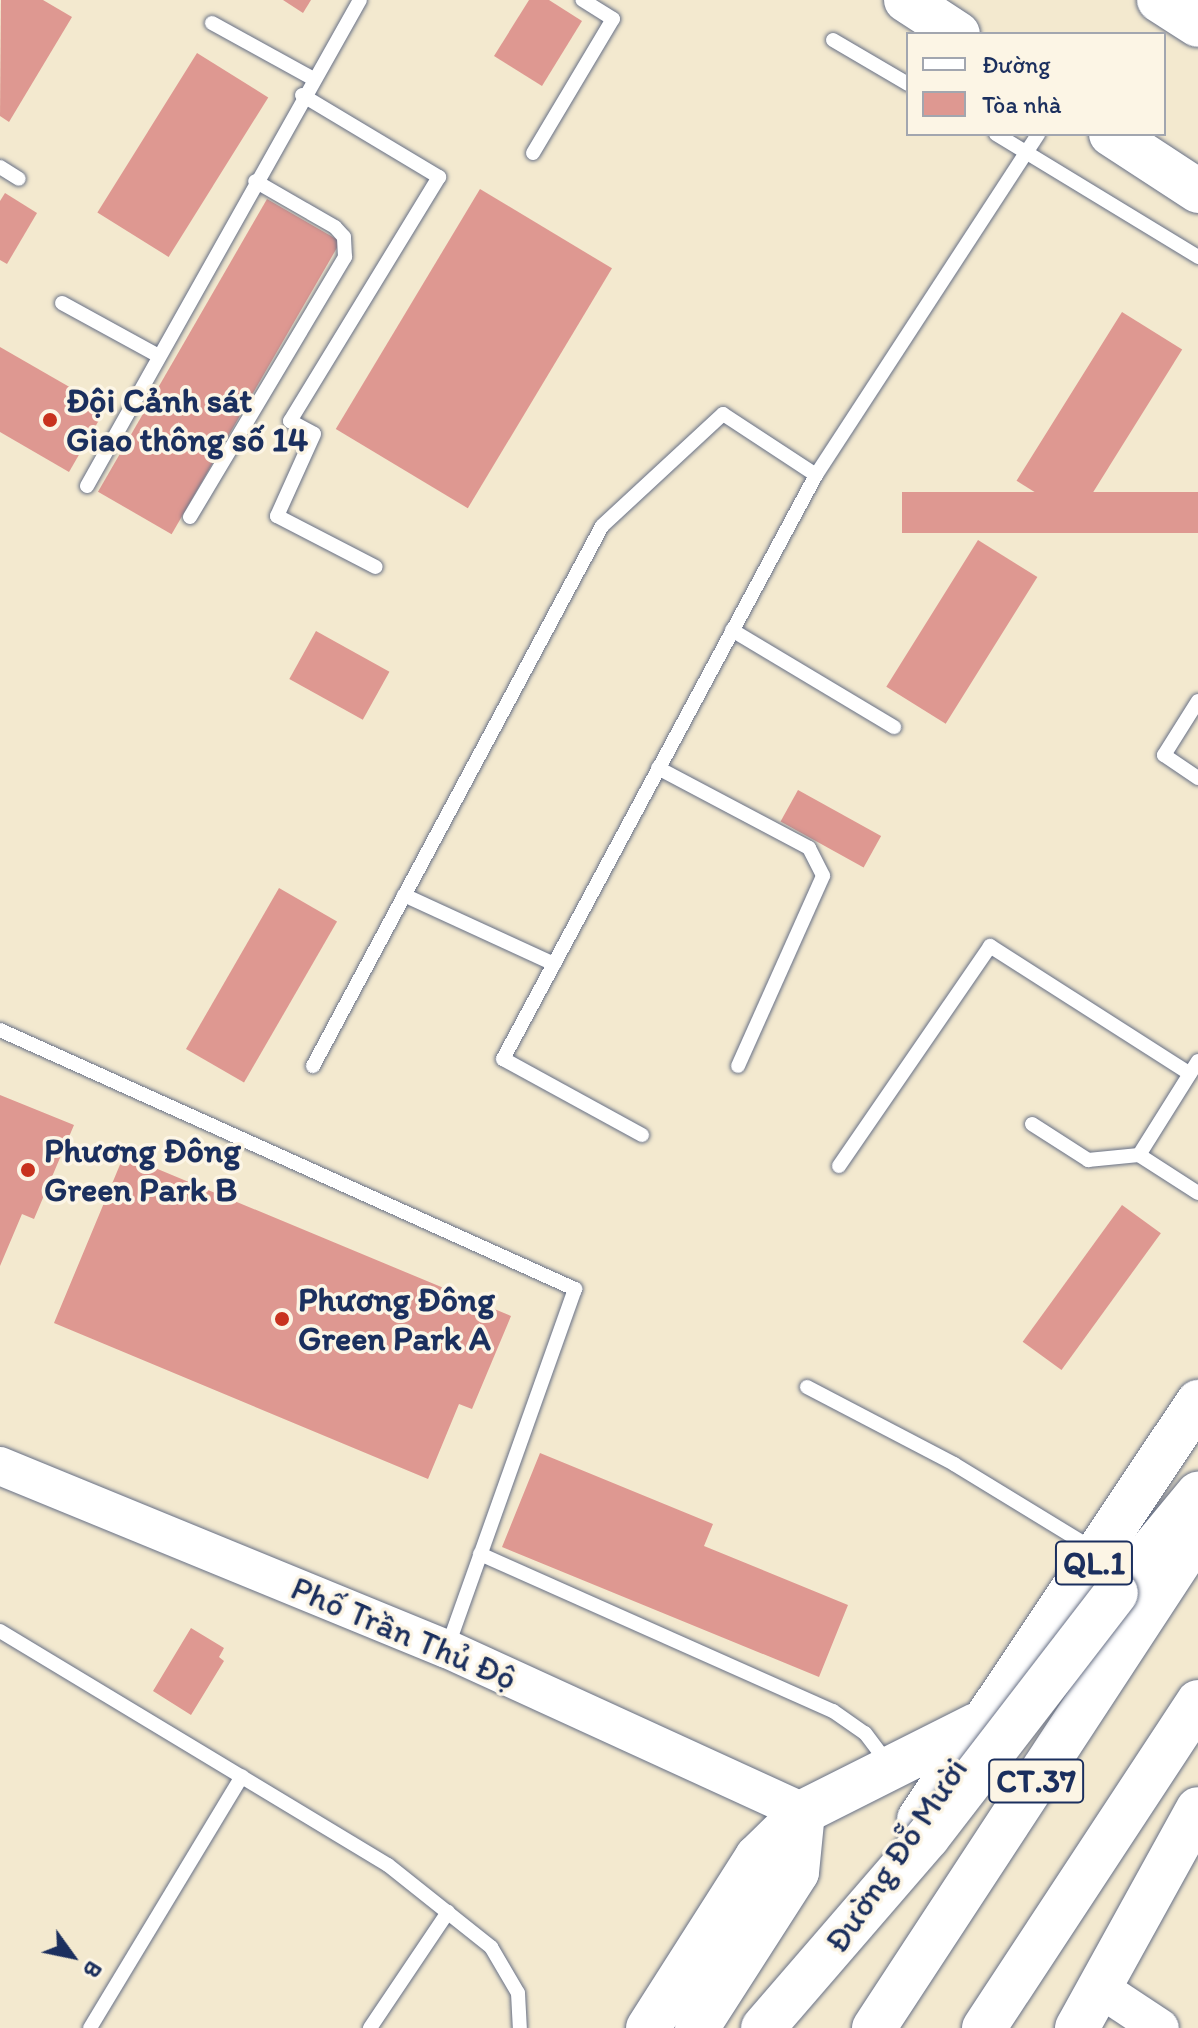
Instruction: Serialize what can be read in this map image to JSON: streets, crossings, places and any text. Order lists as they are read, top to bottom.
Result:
{
  "streets": {
    "highway": ["QL.1", "CT.37", "Đường Đỗ Mười"],
    "main road": ["Phố Trần Thủ Độ"]
  },
  "crossings": [
    ["QL.1", "Phố Trần Thủ Độ"],
    ["QL.1", "Đường Đỗ Mười"]
  ],
  "places": ["Đội Cảnh sát Giao thông số 14", "Phương Đông Green Park B", "Phương Đông Green Park A"],
  "legend": ["Đường", "Tòa nhà"],
  "north": "bottom right"
}
